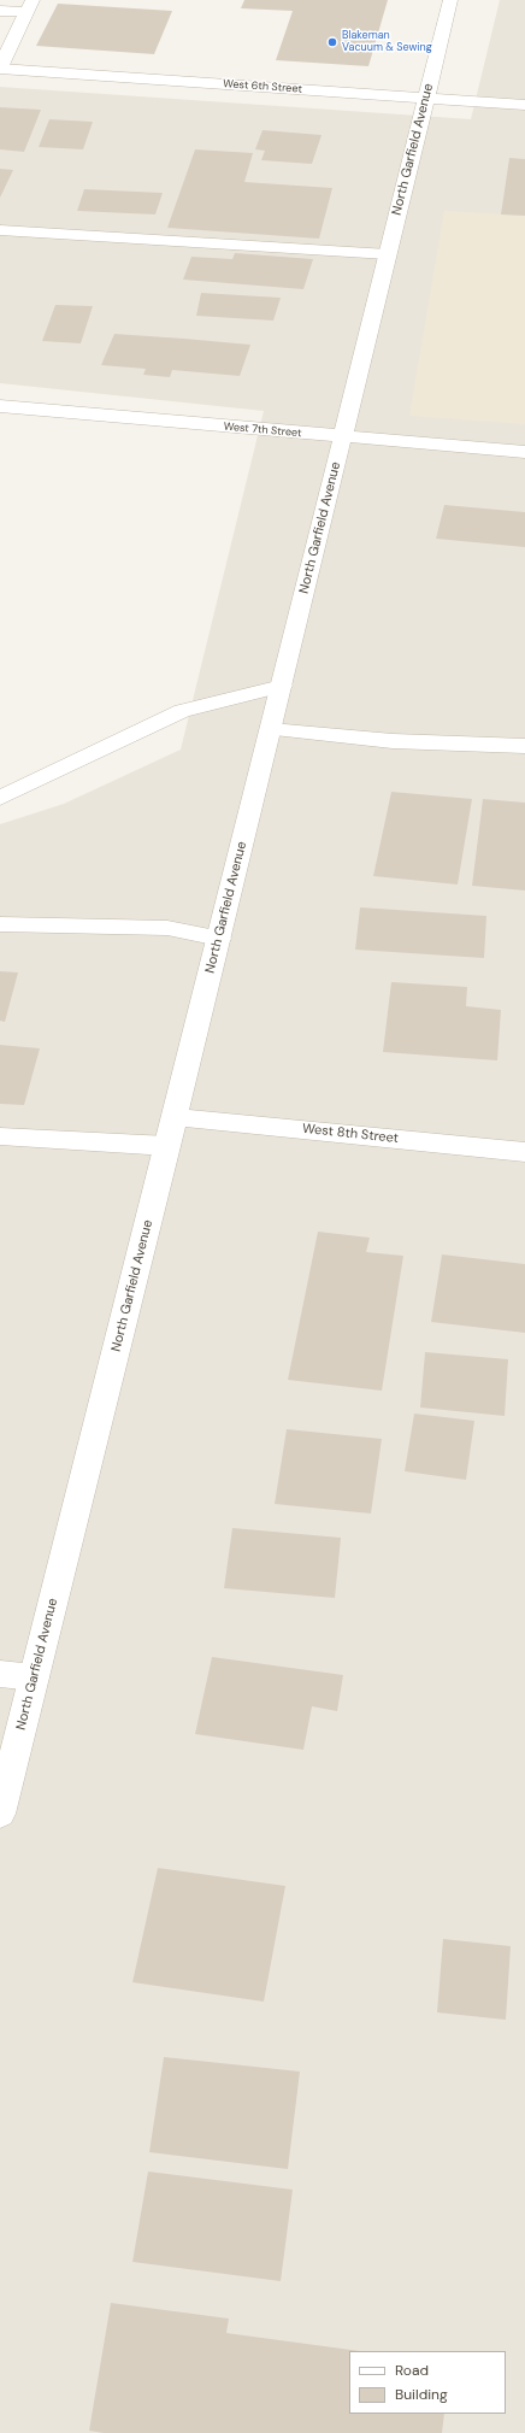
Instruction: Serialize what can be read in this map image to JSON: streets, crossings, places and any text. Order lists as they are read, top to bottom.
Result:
{
  "streets": {
    "street": [
      "West 6th Street",
      "North Garfield Avenue",
      "West 7th Street",
      "West 8th Street"
    ]
  },
  "crossings": [
    ["West 6th Street", "North Garfield Avenue"],
    ["North Garfield Avenue", "West 7th Street"],
    ["North Garfield Avenue", "West 8th Street"]
  ],
  "places": ["Blakeman Vacuum & Sewing"],
  "legend": ["Road", "Building"]
}
